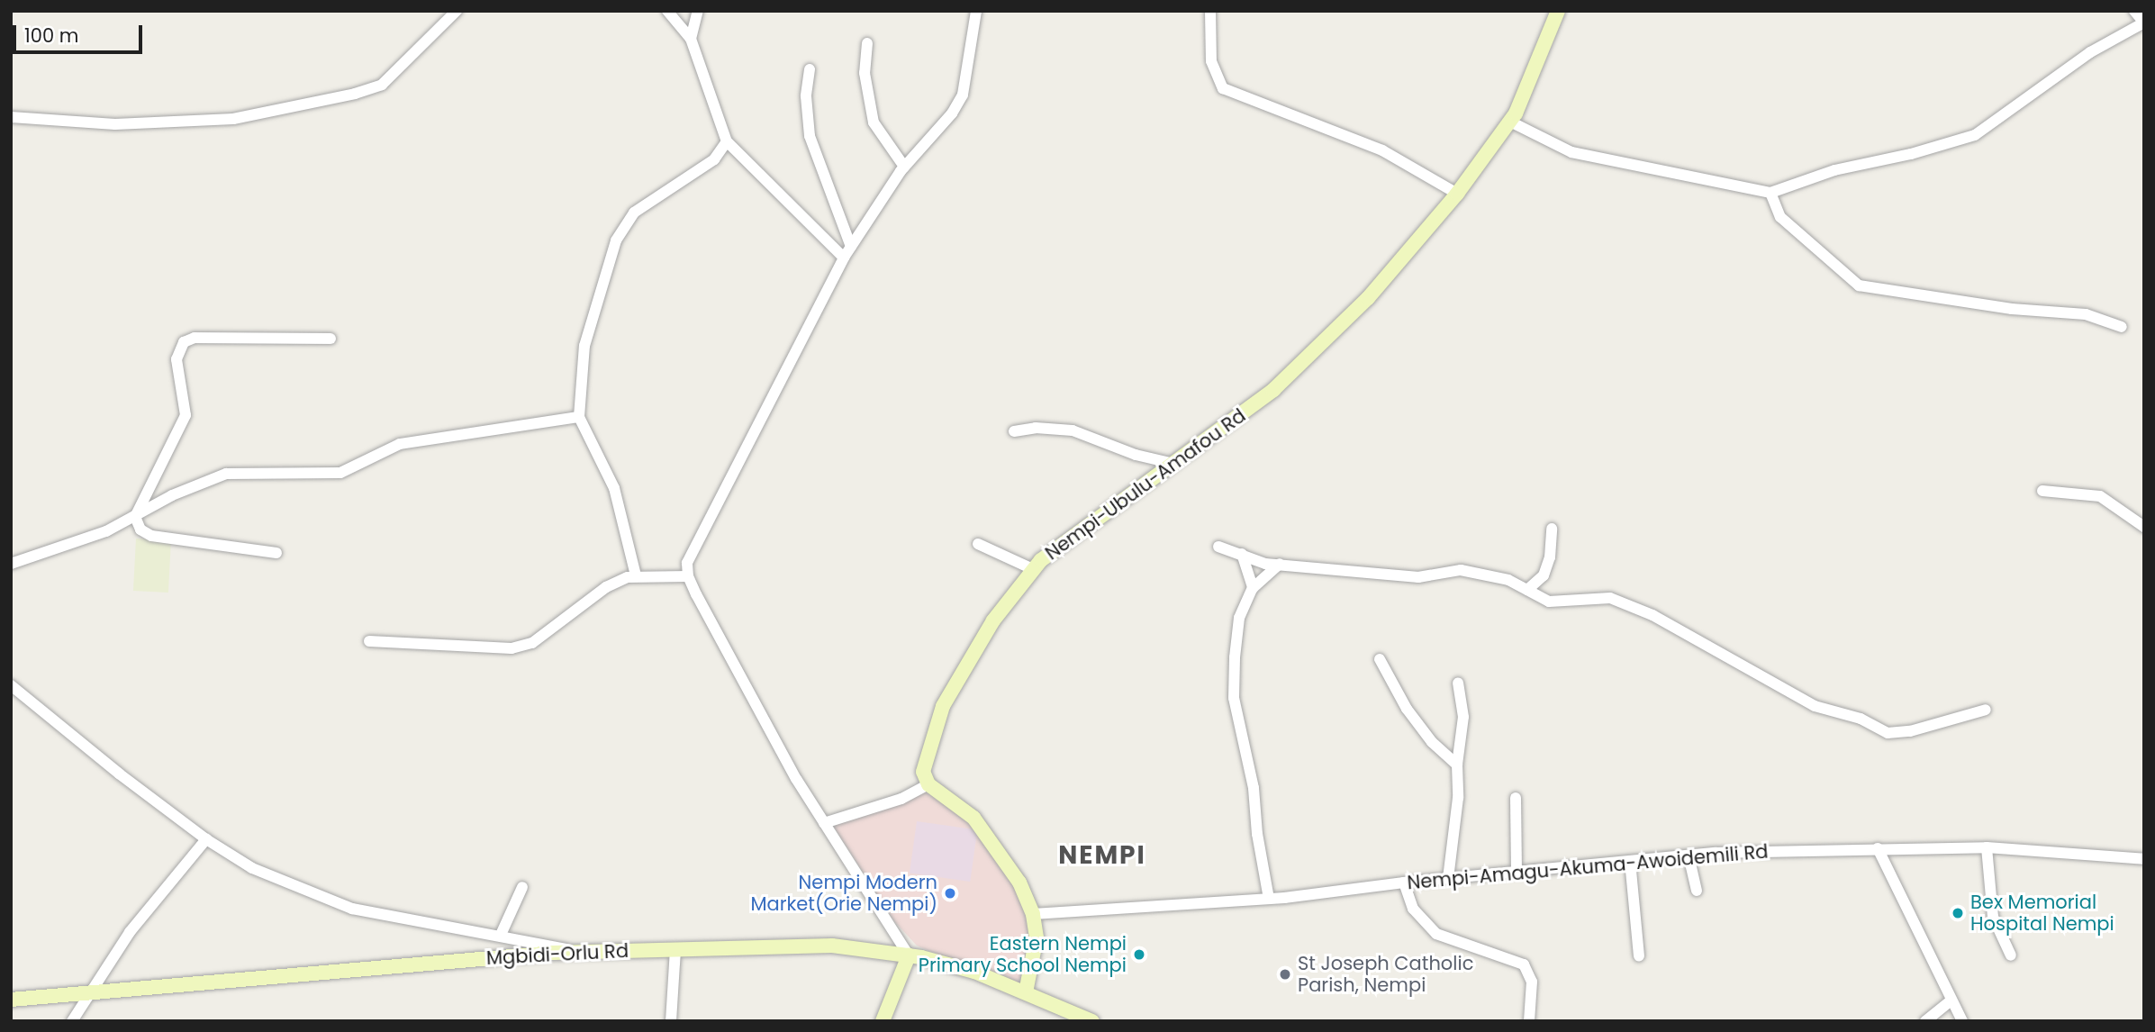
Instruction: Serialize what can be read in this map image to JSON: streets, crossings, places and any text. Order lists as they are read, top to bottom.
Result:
{
  "streets": {
    "street": ["Nempi-Ubulu-Amafou Rd", "Nempi-Amagu-Akuma-Awoidemili Rd", "Mgbidi-Orlu Rd"]
  },
  "districts": ["NEMPI"],
  "places": [
    "Nempi Modern Market(Orie Nempi)",
    "Bex Memorial Hospital Nempi",
    "Eastern Nempi Primary School Nempi",
    "St Joseph Catholic Parish, Nempi"
  ],
  "scale_bar": "100 m"
}
